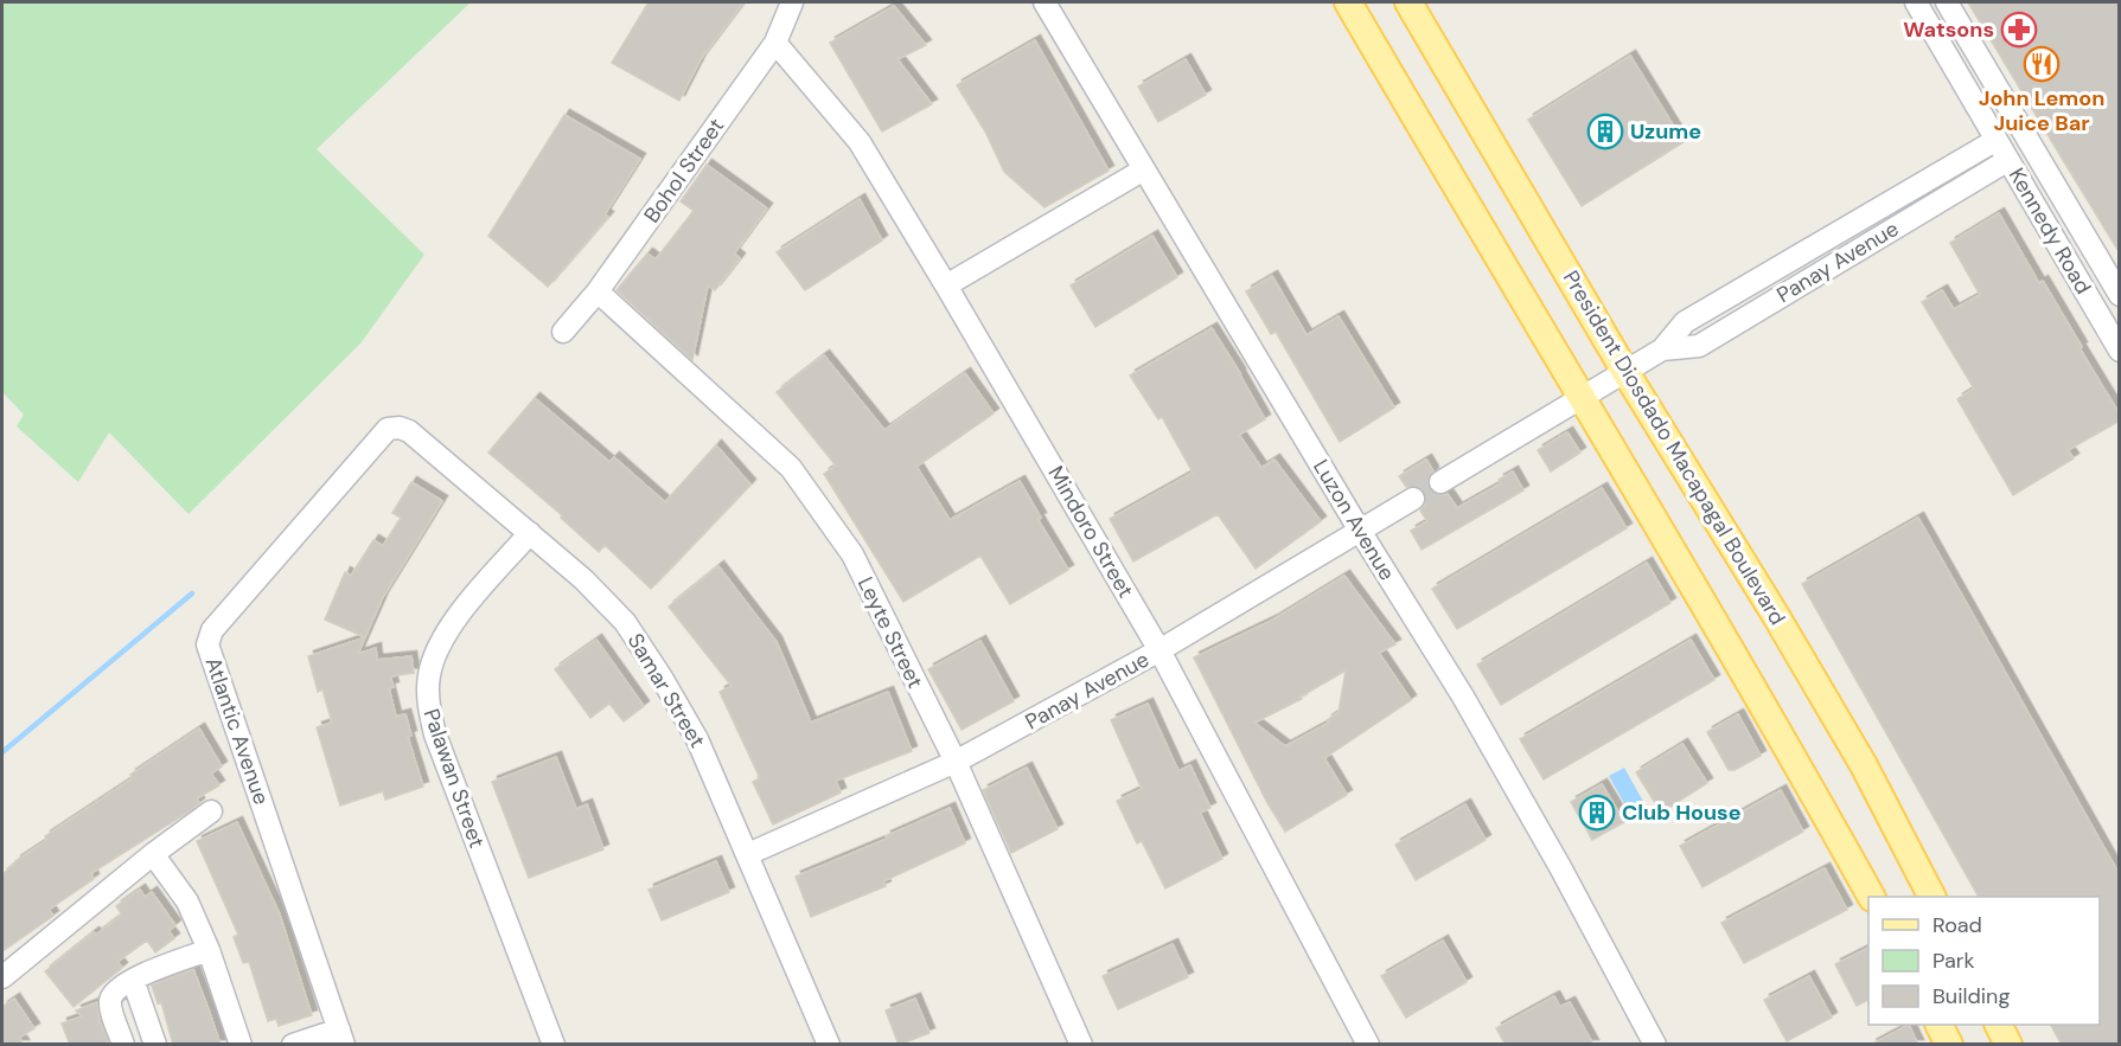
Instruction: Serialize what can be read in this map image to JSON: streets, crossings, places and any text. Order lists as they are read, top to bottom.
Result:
{
  "streets": {
    "main road": ["President Diosdado Macapagal Boulevard"],
    "street": [
      "Bohol Street",
      "Kennedy Road",
      "Panay Avenue",
      "Luzon Avenue",
      "Mindoro Street",
      "Leyte Street",
      "Samar Street",
      "Atlantic Avenue",
      "Palawan Street"
    ]
  },
  "crossings": [
    ["Bohol Street", "Mindoro Street"],
    ["Bohol Street", "Leyte Street"],
    ["Kennedy Road", "Panay Avenue"],
    ["Panay Avenue", "President Diosdado Macapagal Boulevard"],
    ["Panay Avenue", "Luzon Avenue"],
    ["Panay Avenue", "Mindoro Street"],
    ["Panay Avenue", "Leyte Street"],
    ["Panay Avenue", "Samar Street"],
    ["Samar Street", "Atlantic Avenue"],
    ["Samar Street", "Palawan Street"]
  ],
  "places": {
    "pharmacy": ["Watsons"],
    "restaurant": ["John Lemon Juice Bar"],
    "building": ["Uzume", "Club House"]
  },
  "legend": ["Road", "Park", "Building"]
}
